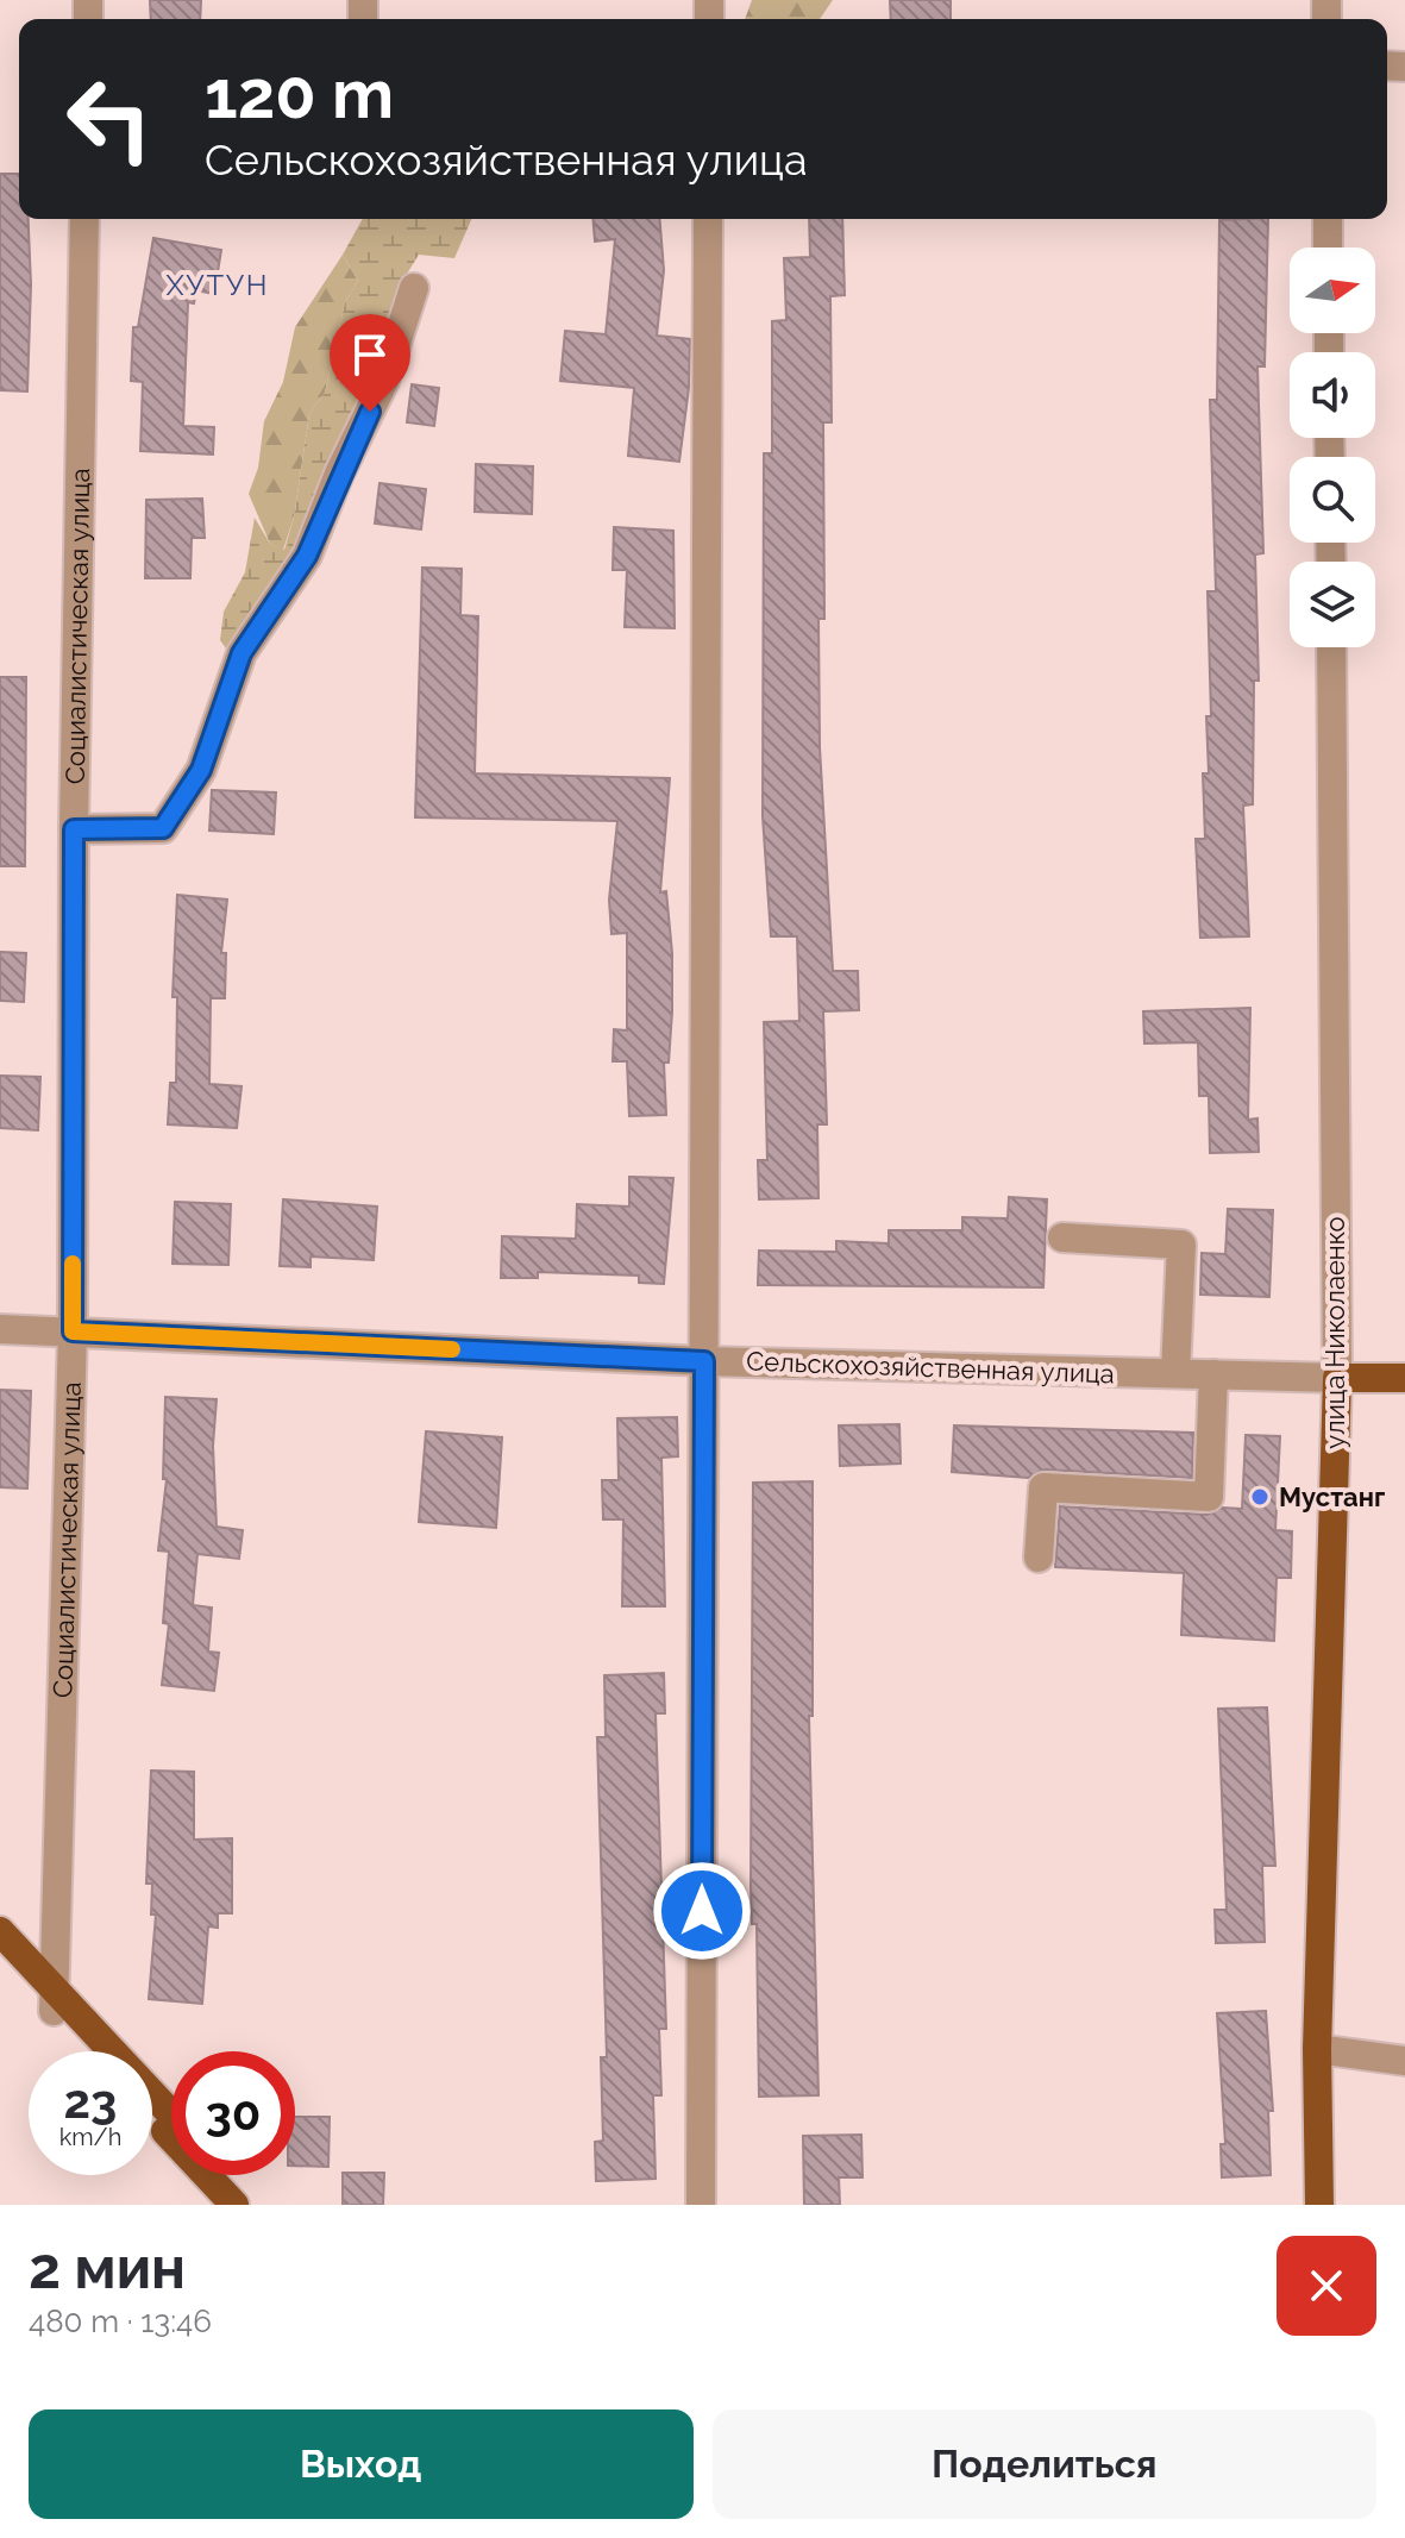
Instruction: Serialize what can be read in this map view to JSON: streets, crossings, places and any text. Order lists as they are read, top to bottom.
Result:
{
  "streets": {
    "main road": ["улица Николаенко", "Сельскохозяйственная улица"],
    "street": ["Социалистическая улица"]
  },
  "crossings": [
    ["Социалистическая улица", "Сельскохозяйственная улица"],
    ["улица Николаенко", "Сельскохозяйственная улица"]
  ],
  "districts": ["ХУТУН"],
  "places": ["Мустанг"],
  "north": "right",
  "page": {
    "turn": ["120 m", "Сельскохозяйственная улица"],
    "speed": "23 km/h",
    "limit": "30",
    "heading": ["2 мин", "480 m · 13:46"],
    "buttons": ["Выход", "Поделиться"]
  }
}
